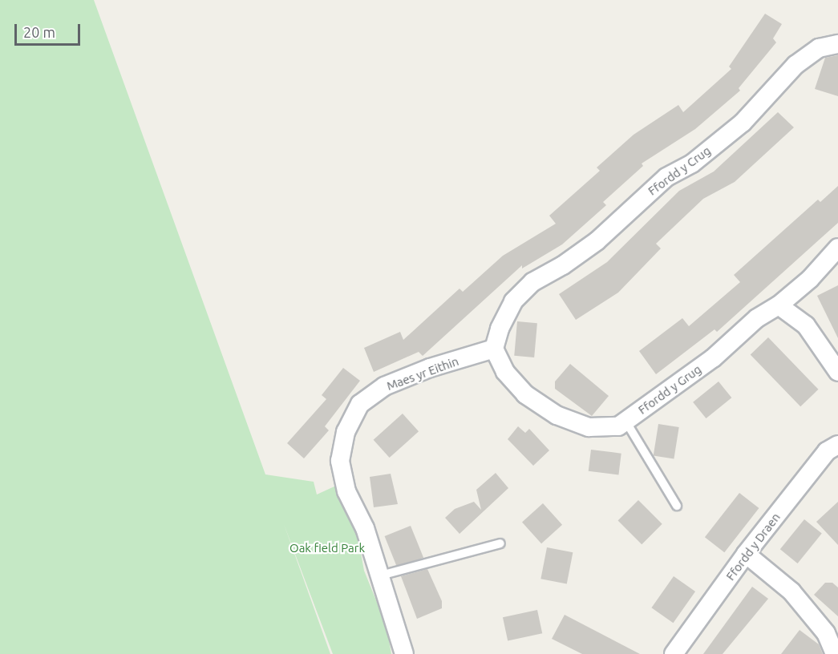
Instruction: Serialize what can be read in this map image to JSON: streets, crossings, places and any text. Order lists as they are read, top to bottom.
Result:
{
  "streets": {
    "street": [
      "Ffordd y Crug",
      "Maes yr Eithin",
      "Ffordd y Grug",
      "Ffordd y Draen"
    ]
  },
  "crossings": [
    ["Ffordd y Crug", "Maes yr Eithin"],
    ["Ffordd y Crug", "Ffordd y Grug"],
    ["Maes yr Eithin", "Ffordd y Grug"]
  ],
  "parks": ["Oak field Park"],
  "scale_bar": "20 m"
}
